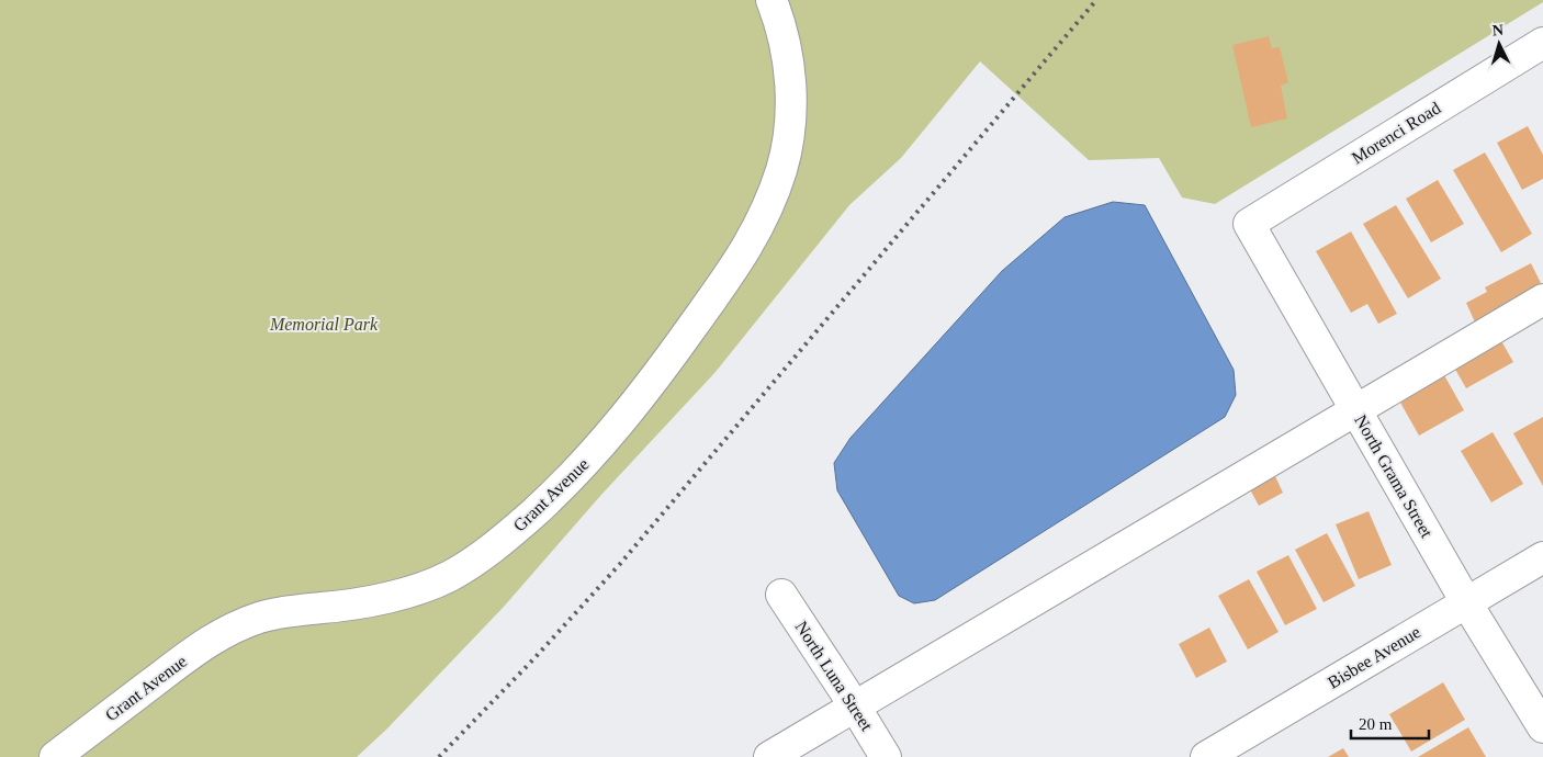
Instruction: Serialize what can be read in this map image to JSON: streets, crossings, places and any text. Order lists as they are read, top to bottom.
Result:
{
  "streets": {
    "street": [
      "Morenci Road",
      "North Grama Street",
      "Grant Avenue",
      "Bisbee Avenue",
      "North Luna Street"
    ]
  },
  "crossings": [
    ["Morenci Road", "North Grama Street"],
    ["North Grama Street", "Bisbee Avenue"]
  ],
  "parks": ["Memorial Park"],
  "scale_bar": "20 m",
  "north": "top"
}
